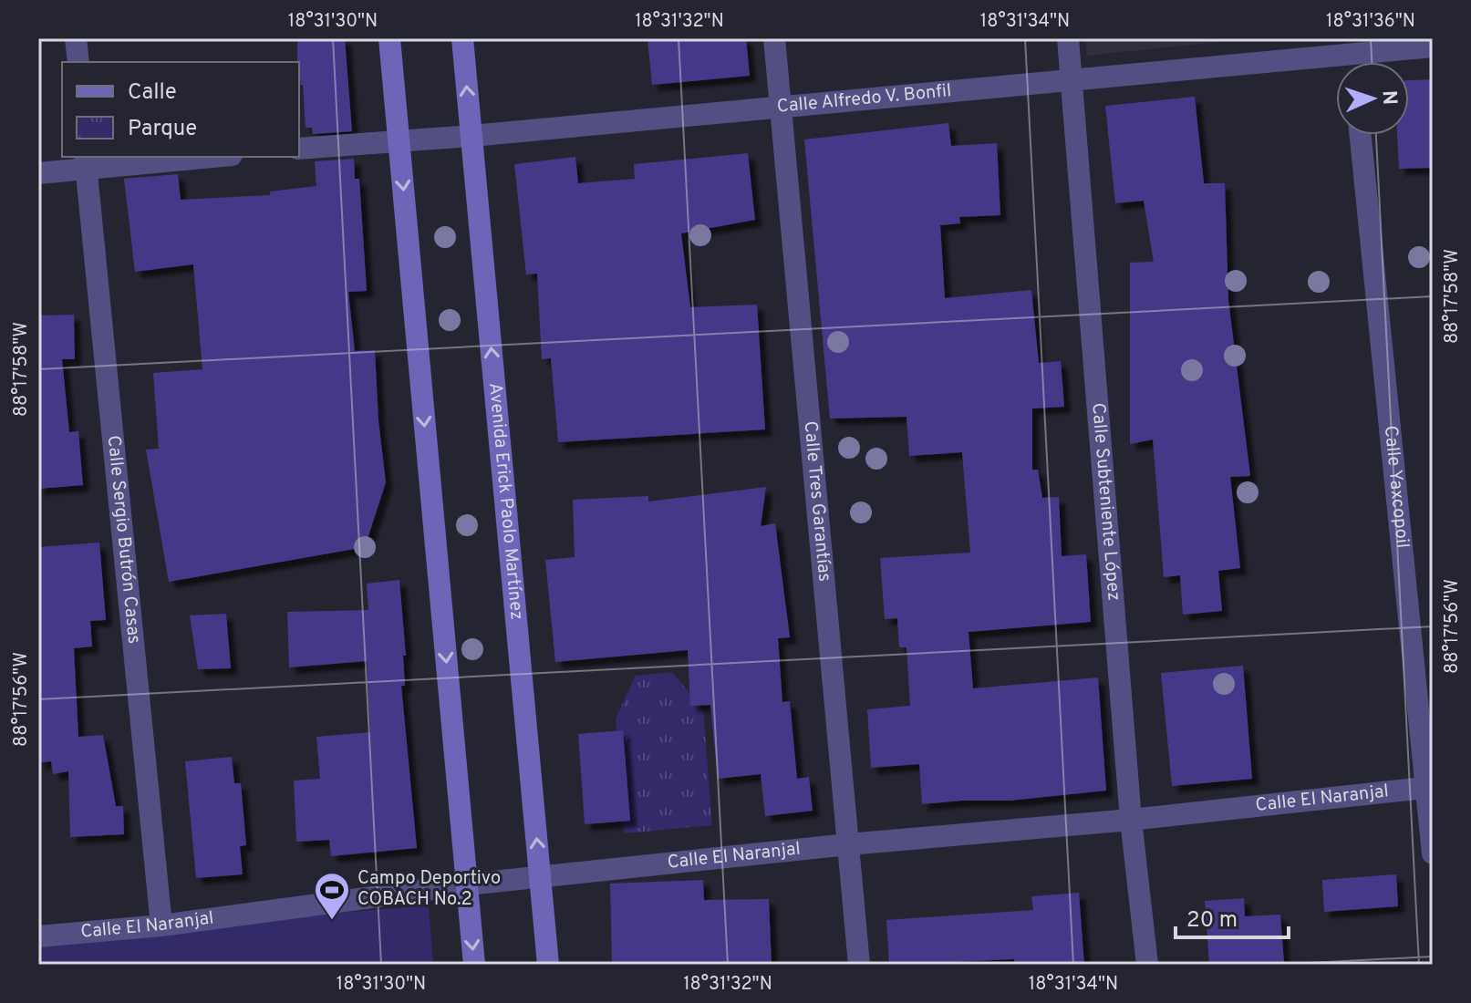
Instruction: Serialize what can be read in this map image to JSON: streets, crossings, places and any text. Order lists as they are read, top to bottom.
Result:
{
  "streets": {
    "main road": ["Avenida Erick Paolo Martínez"],
    "street": [
      "Calle Alfredo V. Bonfil",
      "Calle Yaxcopoil",
      "Calle Tres Garantías",
      "Calle Subteniente López",
      "Calle Sergio Butrón Casas",
      "Calle El Naranjal"
    ]
  },
  "crossings": [
    ["Calle Alfredo V. Bonfil", "Avenida Erick Paolo Martínez"],
    ["Calle Alfredo V. Bonfil", "Calle Tres Garantías"],
    ["Calle Alfredo V. Bonfil", "Calle Subteniente López"],
    ["Calle Yaxcopoil", "Calle El Naranjal"],
    ["Avenida Erick Paolo Martínez", "Calle El Naranjal"],
    ["Calle Tres Garantías", "Calle El Naranjal"],
    ["Calle Subteniente López", "Calle El Naranjal"],
    ["Calle Sergio Butrón Casas", "Calle El Naranjal"]
  ],
  "places": {
    "sports": ["Campo Deportivo COBACH No.2"]
  },
  "legend": ["Calle", "Parque"],
  "scale_bar": "20 m",
  "north": "right",
  "coordinates": [
    "18°31'30\"N",
    "18°31'32\"N",
    "18°31'34\"N",
    "18°31'36\"N",
    "88°17'58\"W",
    "88°17'56\"W"
  ]
}
